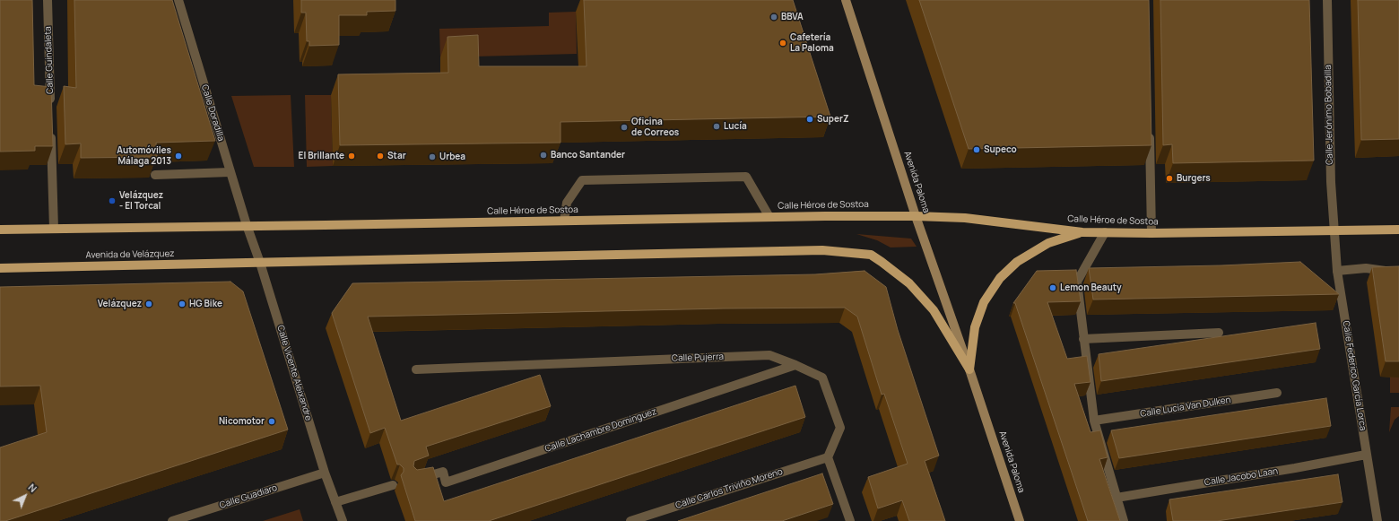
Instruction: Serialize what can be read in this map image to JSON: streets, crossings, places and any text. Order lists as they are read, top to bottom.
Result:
{
  "streets": {
    "main road": ["Avenida Paloma", "Calle Héroe de Sostoa", "Avenida de Velázquez"],
    "street": [
      "Calle Guindaleta",
      "Calle Doradilla",
      "Calle Jerónimo Bobadilla",
      "Calle Pujerra",
      "Calle Vicente Aleixandre",
      "Calle Federico García Lorca",
      "Calle Lucía Van Dulken",
      "Calle Lachambre Domínguez",
      "Calle Jacobo Laan",
      "Calle Carlos Triviño Moreno",
      "Calle Guadiaro"
    ]
  },
  "crossings": [
    ["Calle Doradilla", "Calle Héroe de Sostoa"],
    ["Calle Doradilla", "Calle Vicente Aleixandre"],
    ["Calle Jerónimo Bobadilla", "Calle Héroe de Sostoa"],
    ["Calle Jerónimo Bobadilla", "Calle Federico García Lorca"],
    ["Avenida Paloma", "Calle Héroe de Sostoa"],
    ["Avenida Paloma", "Avenida de Velázquez"],
    ["Avenida Paloma", "Calle Vicente Aleixandre"],
    ["Calle Héroe de Sostoa", "Calle Vicente Aleixandre"],
    ["Calle Héroe de Sostoa", "Calle Federico García Lorca"],
    ["Avenida de Velázquez", "Calle Vicente Aleixandre"],
    ["Calle Pujerra", "Calle Lachambre Domínguez"],
    ["Calle Pujerra", "Calle Carlos Triviño Moreno"],
    ["Calle Vicente Aleixandre", "Calle Guadiaro"],
    ["Calle Federico García Lorca", "Calle Jacobo Laan"]
  ],
  "places": [
    "BBVA",
    "Cafetería La Paloma",
    "SuperZ",
    "Lucía",
    "Oficina de Correos",
    "Supeco",
    "Banco Santander",
    "Automóviles Málaga 2013",
    "El Brillante",
    "Star",
    "Urbea",
    "Burgers",
    "Velázquez - El Torcal",
    "Lemon Beauty",
    "Velázquez",
    "HG Bike",
    "Nicomotor"
  ],
  "north": "top right"
}
